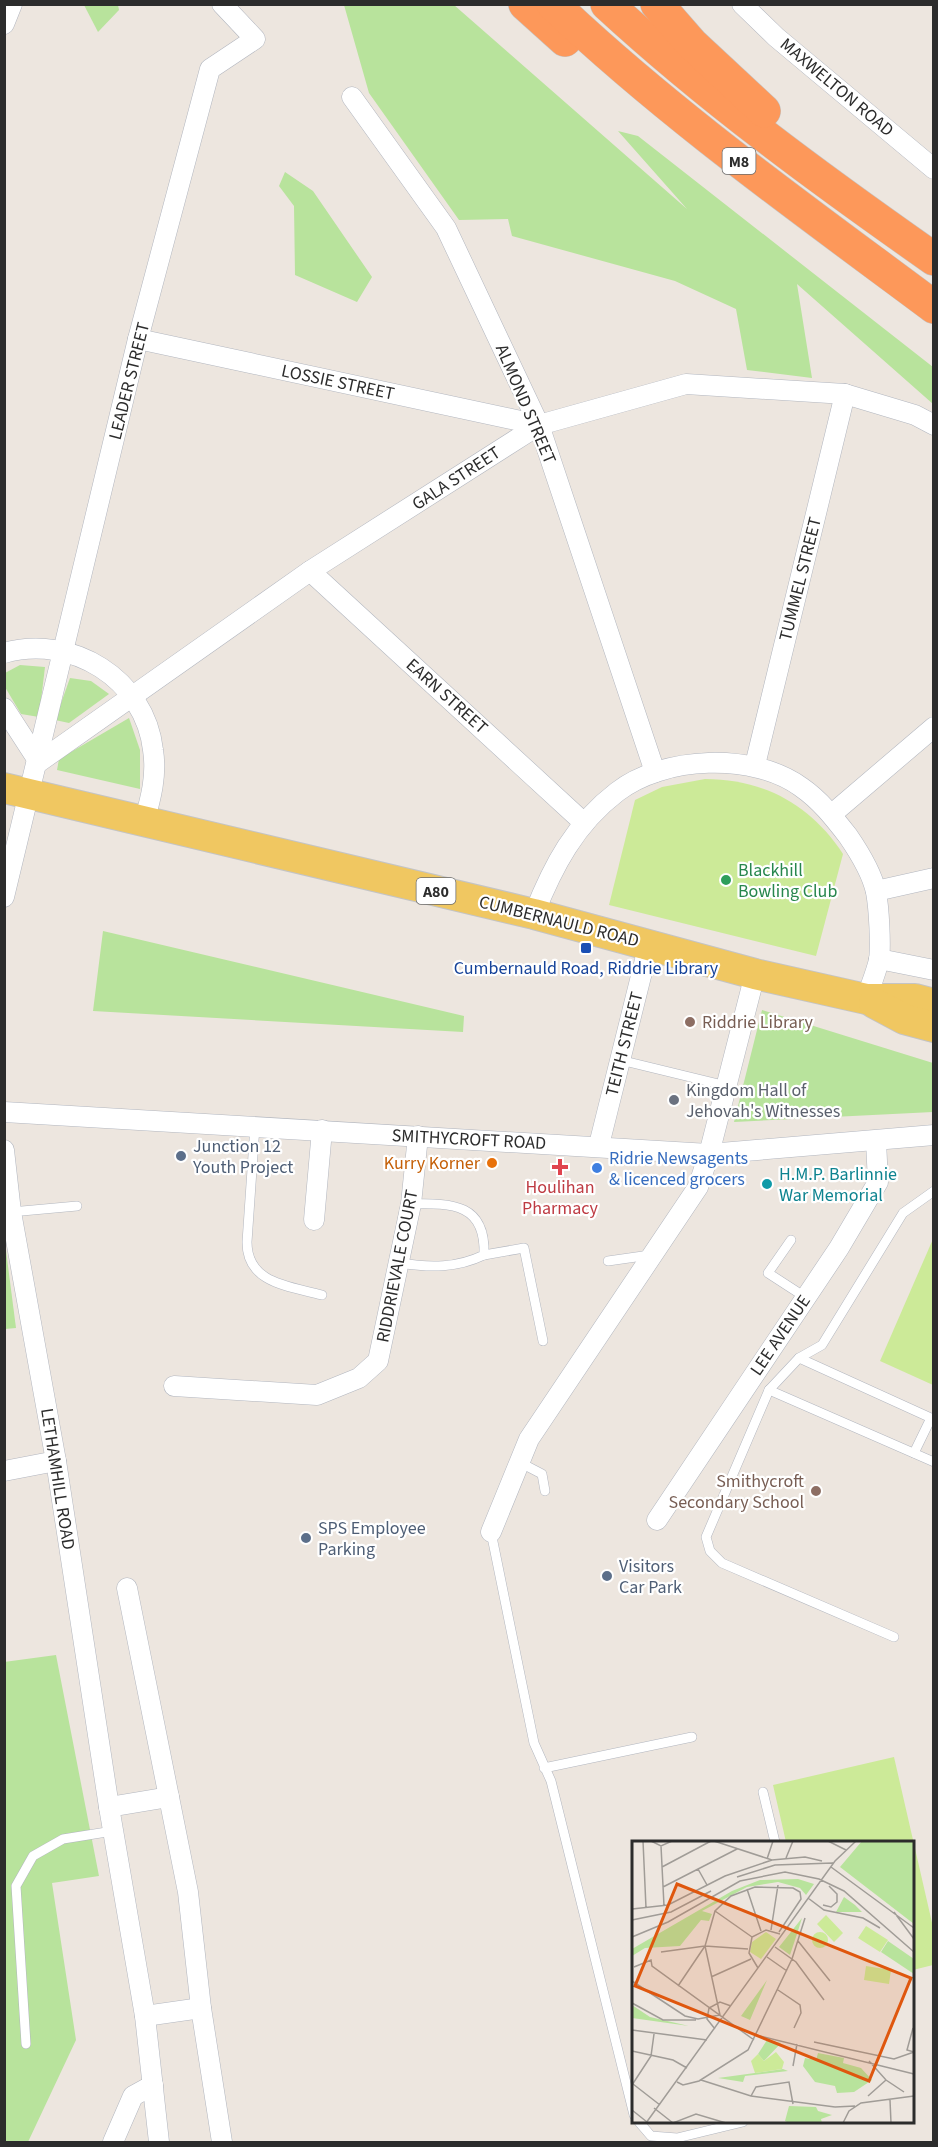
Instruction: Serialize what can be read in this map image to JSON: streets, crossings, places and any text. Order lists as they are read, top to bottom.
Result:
{
  "streets": {
    "highway": ["M8"],
    "main road": ["A80", "CUMBERNAULD ROAD"],
    "street": [
      "MAXWELTON ROAD",
      "LEADER STREET",
      "LOSSIE STREET",
      "ALMOND STREET",
      "GALA STREET",
      "TUMMEL STREET",
      "EARN STREET",
      "TEITH STREET",
      "SMITHYCROFT ROAD",
      "RIDDRIEVALE COURT",
      "LEE AVENUE",
      "LETHAMHILL ROAD"
    ]
  },
  "crossings": [
    ["LEADER STREET", "LOSSIE STREET"],
    ["LEADER STREET", "GALA STREET"],
    ["LEADER STREET", "CUMBERNAULD ROAD"],
    ["LOSSIE STREET", "ALMOND STREET"],
    ["LOSSIE STREET", "GALA STREET"],
    ["ALMOND STREET", "GALA STREET"],
    ["GALA STREET", "TUMMEL STREET"],
    ["GALA STREET", "EARN STREET"],
    ["CUMBERNAULD ROAD", "TEITH STREET"],
    ["TEITH STREET", "SMITHYCROFT ROAD"],
    ["SMITHYCROFT ROAD", "RIDDRIEVALE COURT"],
    ["SMITHYCROFT ROAD", "LEE AVENUE"]
  ],
  "places": {
    "other": [
      "Blackhill Bowling Club",
      "Riddrie Library",
      "Kingdom Hall of Jehovah's Witnesses",
      "Junction 12 Youth Project",
      "Kurry Korner",
      "Ridrie Newsagents & licenced grocers",
      "H.M.P. Barlinnie War Memorial",
      "Smithycroft Secondary School",
      "SPS Employee Parking",
      "Visitors Car Park"
    ],
    "transit": ["Cumbernauld Road, Riddrie Library"],
    "health": ["Houlihan Pharmacy"]
  }
}
